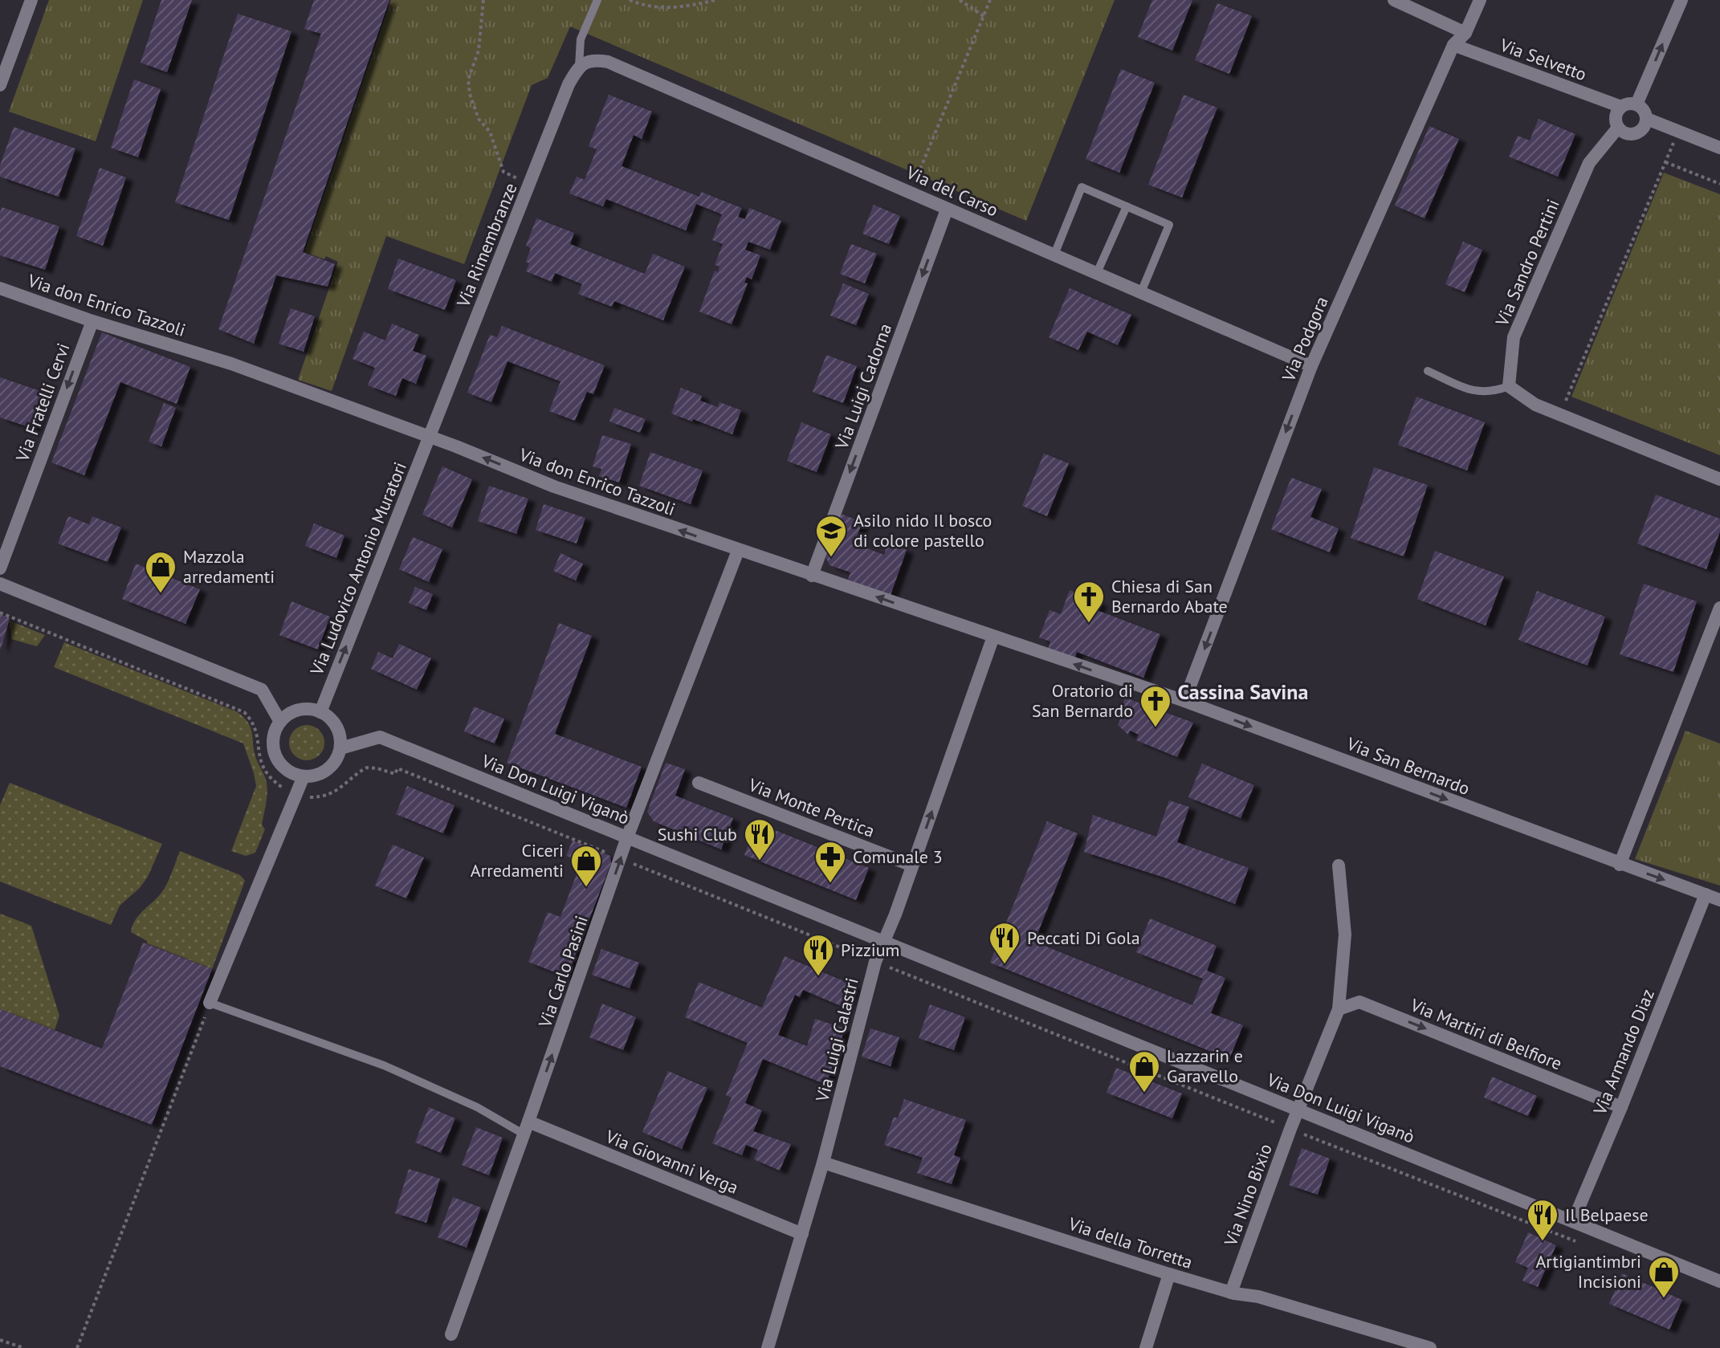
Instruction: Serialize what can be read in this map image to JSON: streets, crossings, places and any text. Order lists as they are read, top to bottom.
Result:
{
  "streets": {
    "street": [
      "Via Selvetto",
      "Via del Carso",
      "Via Rimembranze",
      "Via Sandro Pertini",
      "Via don Enrico Tazzoli",
      "Via Podgora",
      "Via Luigi Cadorna",
      "Via Fratelli Cervi",
      "Via Ludovico Antonio Muratori",
      "Via San Bernardo",
      "Via Don Luigi Viganò",
      "Via Monte Pertica",
      "Via Carlo Pasini",
      "Via Martiri di Belfiore",
      "Via Luigi Calastri",
      "Via Armando Diaz",
      "Via Giovanni Verga",
      "Via Nino Bixio",
      "Via della Torretta"
    ]
  },
  "crossings": [
    ["Via Selvetto", "Via Sandro Pertini"],
    ["Via Selvetto", "Via Podgora"],
    ["Via del Carso", "Via Rimembranze"],
    ["Via del Carso", "Via Podgora"],
    ["Via del Carso", "Via Luigi Cadorna"],
    ["Via Rimembranze", "Via don Enrico Tazzoli"],
    ["Via Rimembranze", "Via Ludovico Antonio Muratori"],
    ["Via don Enrico Tazzoli", "Via Podgora"],
    ["Via don Enrico Tazzoli", "Via Luigi Cadorna"],
    ["Via don Enrico Tazzoli", "Via Fratelli Cervi"],
    ["Via don Enrico Tazzoli", "Via Ludovico Antonio Muratori"],
    ["Via don Enrico Tazzoli", "Via San Bernardo"],
    ["Via don Enrico Tazzoli", "Via Carlo Pasini"],
    ["Via don Enrico Tazzoli", "Via Luigi Calastri"],
    ["Via Podgora", "Via San Bernardo"],
    ["Via Ludovico Antonio Muratori", "Via Don Luigi Viganò"],
    ["Via San Bernardo", "Via Armando Diaz"],
    ["Via Don Luigi Viganò", "Via Carlo Pasini"],
    ["Via Don Luigi Viganò", "Via Luigi Calastri"],
    ["Via Don Luigi Viganò", "Via Armando Diaz"],
    ["Via Don Luigi Viganò", "Via Nino Bixio"],
    ["Via Monte Pertica", "Via Luigi Calastri"],
    ["Via Carlo Pasini", "Via Giovanni Verga"],
    ["Via Martiri di Belfiore", "Via Armando Diaz"],
    ["Via Martiri di Belfiore", "Via Nino Bixio"],
    ["Via Luigi Calastri", "Via Giovanni Verga"],
    ["Via Luigi Calastri", "Via della Torretta"],
    ["Via Nino Bixio", "Via della Torretta"]
  ],
  "one_way": [
    "Via don Enrico Tazzoli",
    "Via Podgora",
    "Via Luigi Cadorna",
    "Via Fratelli Cervi",
    "Via Ludovico Antonio Muratori",
    "Via San Bernardo",
    "Via Martiri di Belfiore"
  ],
  "districts": ["Cassina Savina"],
  "places": {
    "school or university": ["Asilo nido Il bosco di colore pastello"],
    "shop": [
      "Mazzola arredamenti",
      "Ciceri Arredamenti",
      "Lazzarin e Garavello",
      "Artigiantimbri Incisioni"
    ],
    "church": ["Chiesa di San Bernardo Abate", "Oratorio di San Bernardo"],
    "restaurant": [
      "Sushi Club",
      "Peccati Di Gola",
      "Pizzium",
      "Il Belpaese"
    ],
    "pharmacy": ["Comunale 3"]
  }
}
